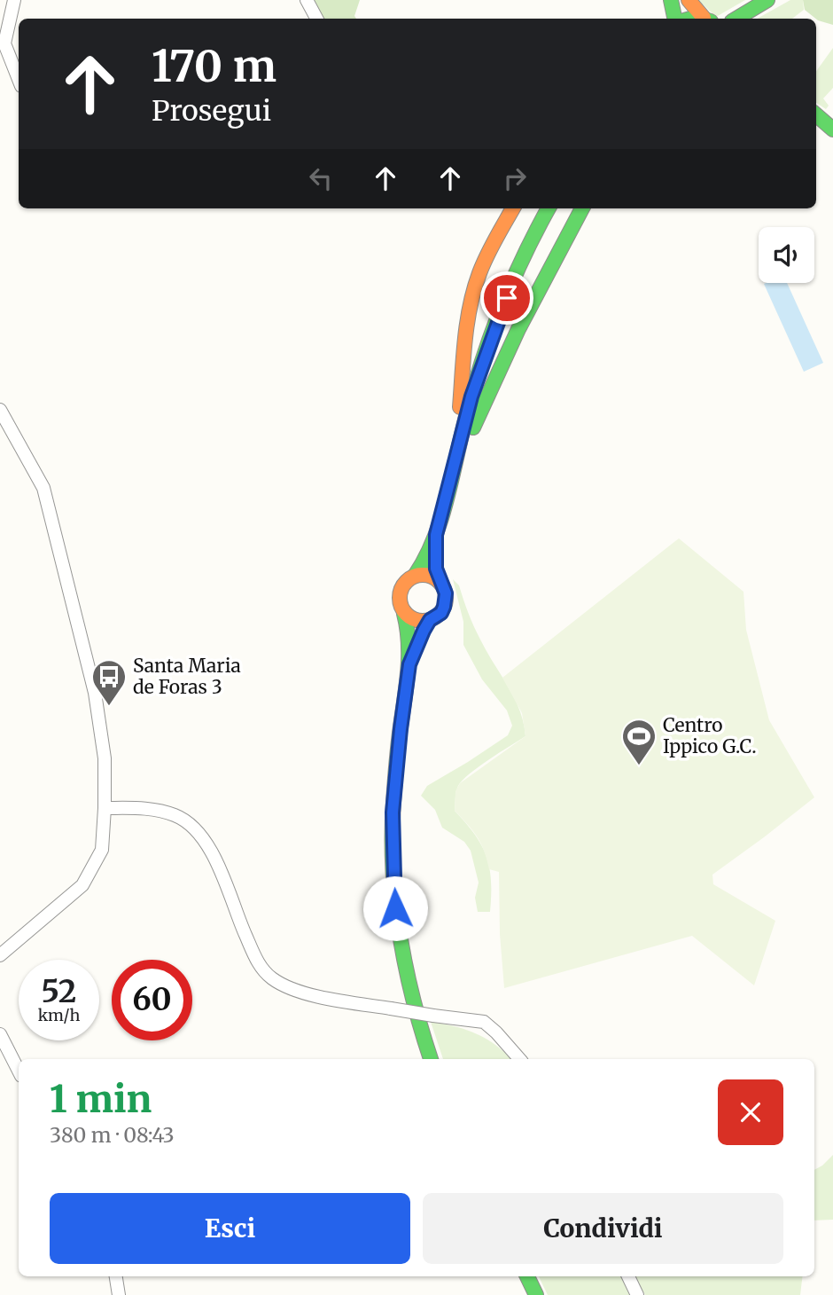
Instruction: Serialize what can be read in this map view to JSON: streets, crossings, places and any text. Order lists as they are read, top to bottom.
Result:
{
  "places": {
    "bus stop": ["Santa Maria de Foras 3"],
    "sports": ["Centro Ippico G.C."]
  },
  "page": {
    "turn": ["170 m", "Prosegui"],
    "speed": "52 km/h",
    "limit": "60",
    "heading": ["1 min", "380 m · 08:43"],
    "buttons": ["Esci", "Condividi"]
  }
}
